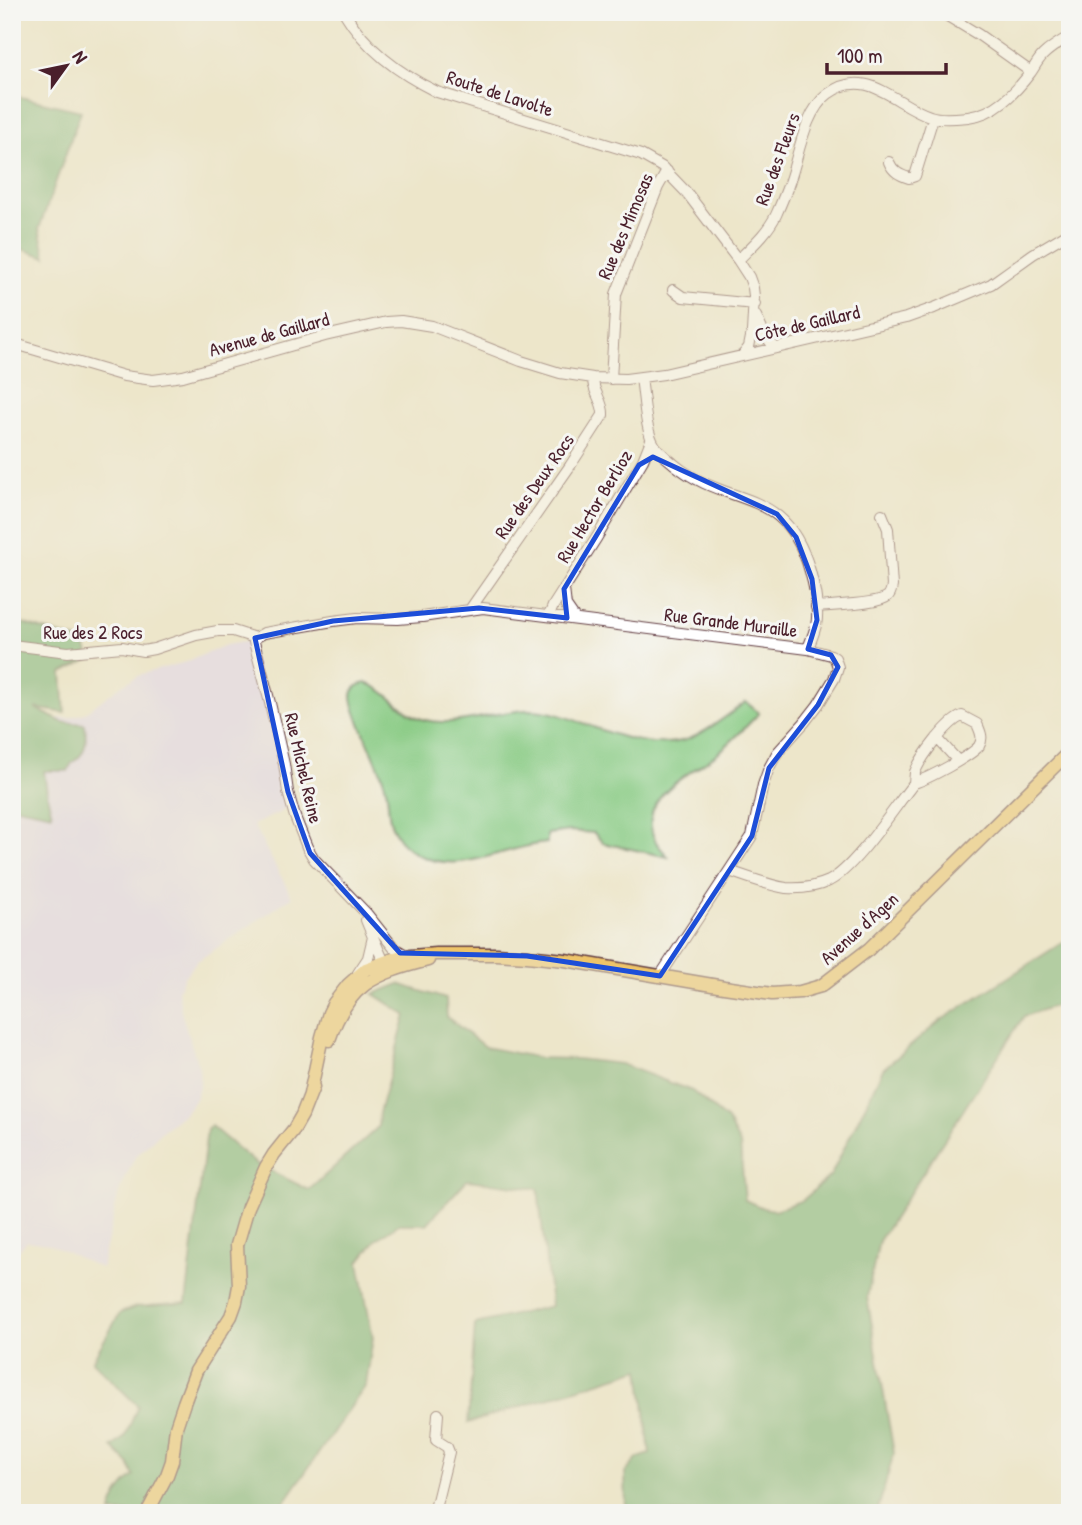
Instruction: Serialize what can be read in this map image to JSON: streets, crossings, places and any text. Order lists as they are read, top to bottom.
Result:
{
  "streets": {
    "main road": ["Avenue d'Agen"],
    "street": [
      "Route de Lavolte",
      "Rue des Fleurs",
      "Rue des Mimosas",
      "Côte de Gaillard",
      "Avenue de Gaillard",
      "Rue des Deux Rocs",
      "Rue Hector Berlioz",
      "Rue Grande Muraille",
      "Rue des 2 Rocs",
      "Rue Michel Reine"
    ]
  },
  "crossings": [
    ["Route de Lavolte", "Rue des Fleurs"],
    ["Route de Lavolte", "Rue des Mimosas"],
    ["Route de Lavolte", "Côte de Gaillard"],
    ["Rue des Mimosas", "Côte de Gaillard"],
    ["Côte de Gaillard", "Avenue de Gaillard"],
    ["Côte de Gaillard", "Rue des Deux Rocs"],
    ["Rue des Deux Rocs", "Rue Grande Muraille"],
    ["Rue Hector Berlioz", "Rue Grande Muraille"],
    ["Rue Grande Muraille", "Rue des 2 Rocs"],
    ["Rue Grande Muraille", "Rue Michel Reine"],
    ["Rue Grande Muraille", "Avenue d'Agen"],
    ["Rue des 2 Rocs", "Rue Michel Reine"],
    ["Rue Michel Reine", "Avenue d'Agen"]
  ],
  "scale_bar": "100 m",
  "north": "top right"
}
